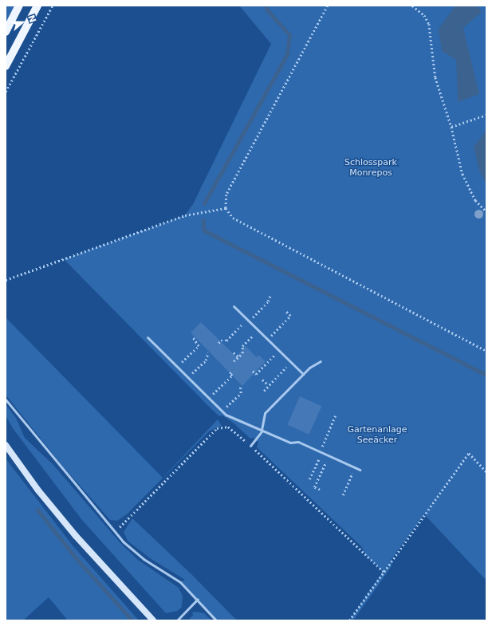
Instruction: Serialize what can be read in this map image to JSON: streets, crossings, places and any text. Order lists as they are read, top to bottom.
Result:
{
  "parks": ["Schlosspark Monrepos", "Gartenanlage Seeäcker"],
  "north": "right"
}
